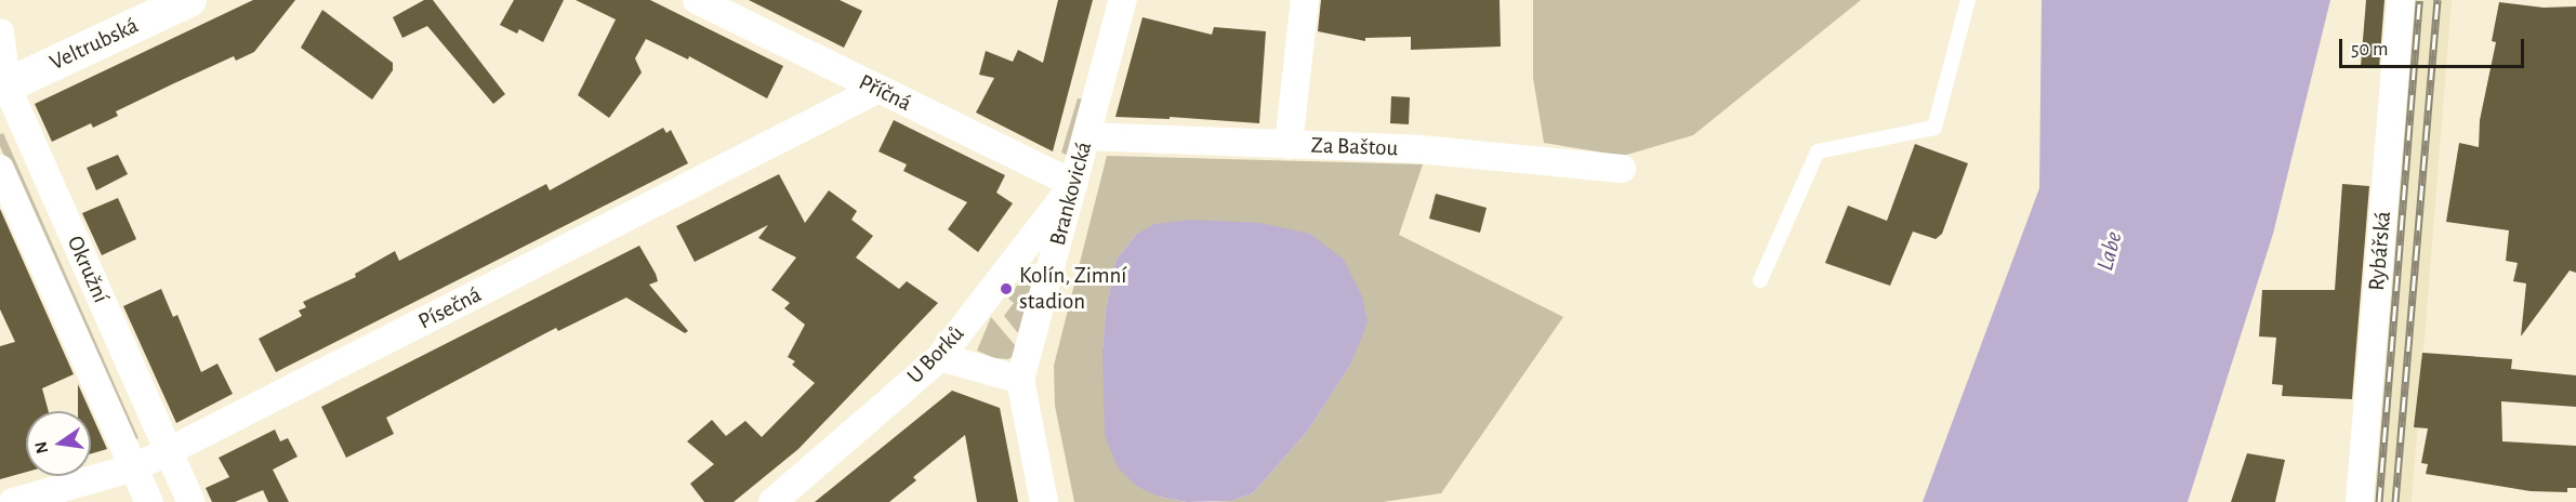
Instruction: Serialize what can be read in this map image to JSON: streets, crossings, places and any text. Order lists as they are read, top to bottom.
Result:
{
  "streets": {
    "street": [
      "Veltrubská",
      "Příčná",
      "Za Baštou",
      "Brankovická",
      "Rybářská",
      "Okružní",
      "Písečná",
      "U Borků"
    ]
  },
  "crossings": [
    ["Veltrubská", "Okružní"],
    ["Příčná", "Brankovická"],
    ["Příčná", "Písečná"],
    ["Příčná", "U Borků"],
    ["Za Baštou", "Brankovická"],
    ["Brankovická", "U Borků"],
    ["Okružní", "Písečná"]
  ],
  "water": ["Labe"],
  "places": ["Kolín, Zimní stadion"],
  "scale_bar": "50 m",
  "north": "left"
}
